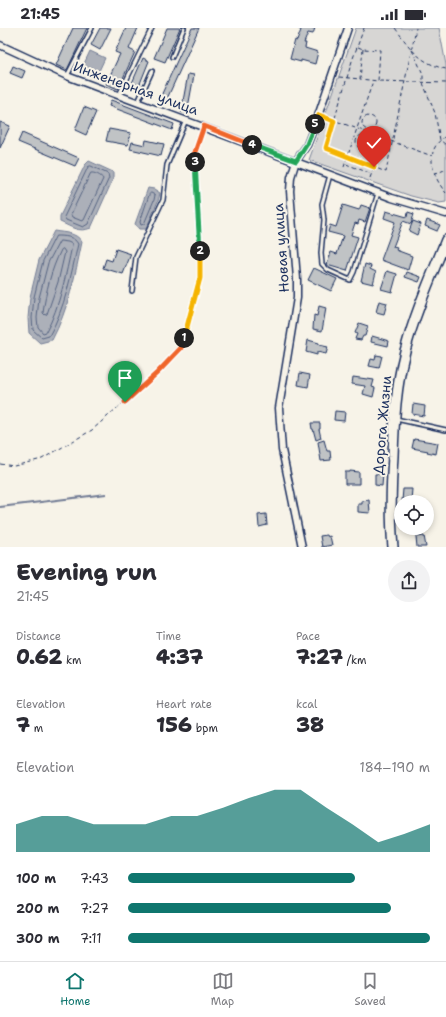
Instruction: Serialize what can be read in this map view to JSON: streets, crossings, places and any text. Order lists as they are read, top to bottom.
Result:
{
  "streets": {
    "main road": ["Дорога Жизни"],
    "street": ["Инженерная улица", "Новая улица"]
  },
  "crossings": [
    ["Инженерная улица", "Новая улица"]
  ],
  "page": {
    "status": "21:45",
    "pins": [
      "5",
      "4",
      "3",
      "2",
      "1"
    ],
    "heading": ["Evening run", "21:45"],
    "stats": [
      ["Distance", "0.62 km"],
      ["Time", "4:37"],
      ["Pace", "7:27 /km"],
      ["Elevation", "7 m"],
      ["Heart rate", "156 bpm"],
      ["kcal", "38"]
    ],
    "chart": ["Elevation", "184–190 m"],
    "list": [
      {
        "name": "100 m",
        "note": "7:43"
      },
      {
        "name": "200 m",
        "note": "7:27"
      },
      {
        "name": "300 m",
        "note": "7:11"
      }
    ],
    "tabs": ["Home", "Map", "Saved"]
  }
}
